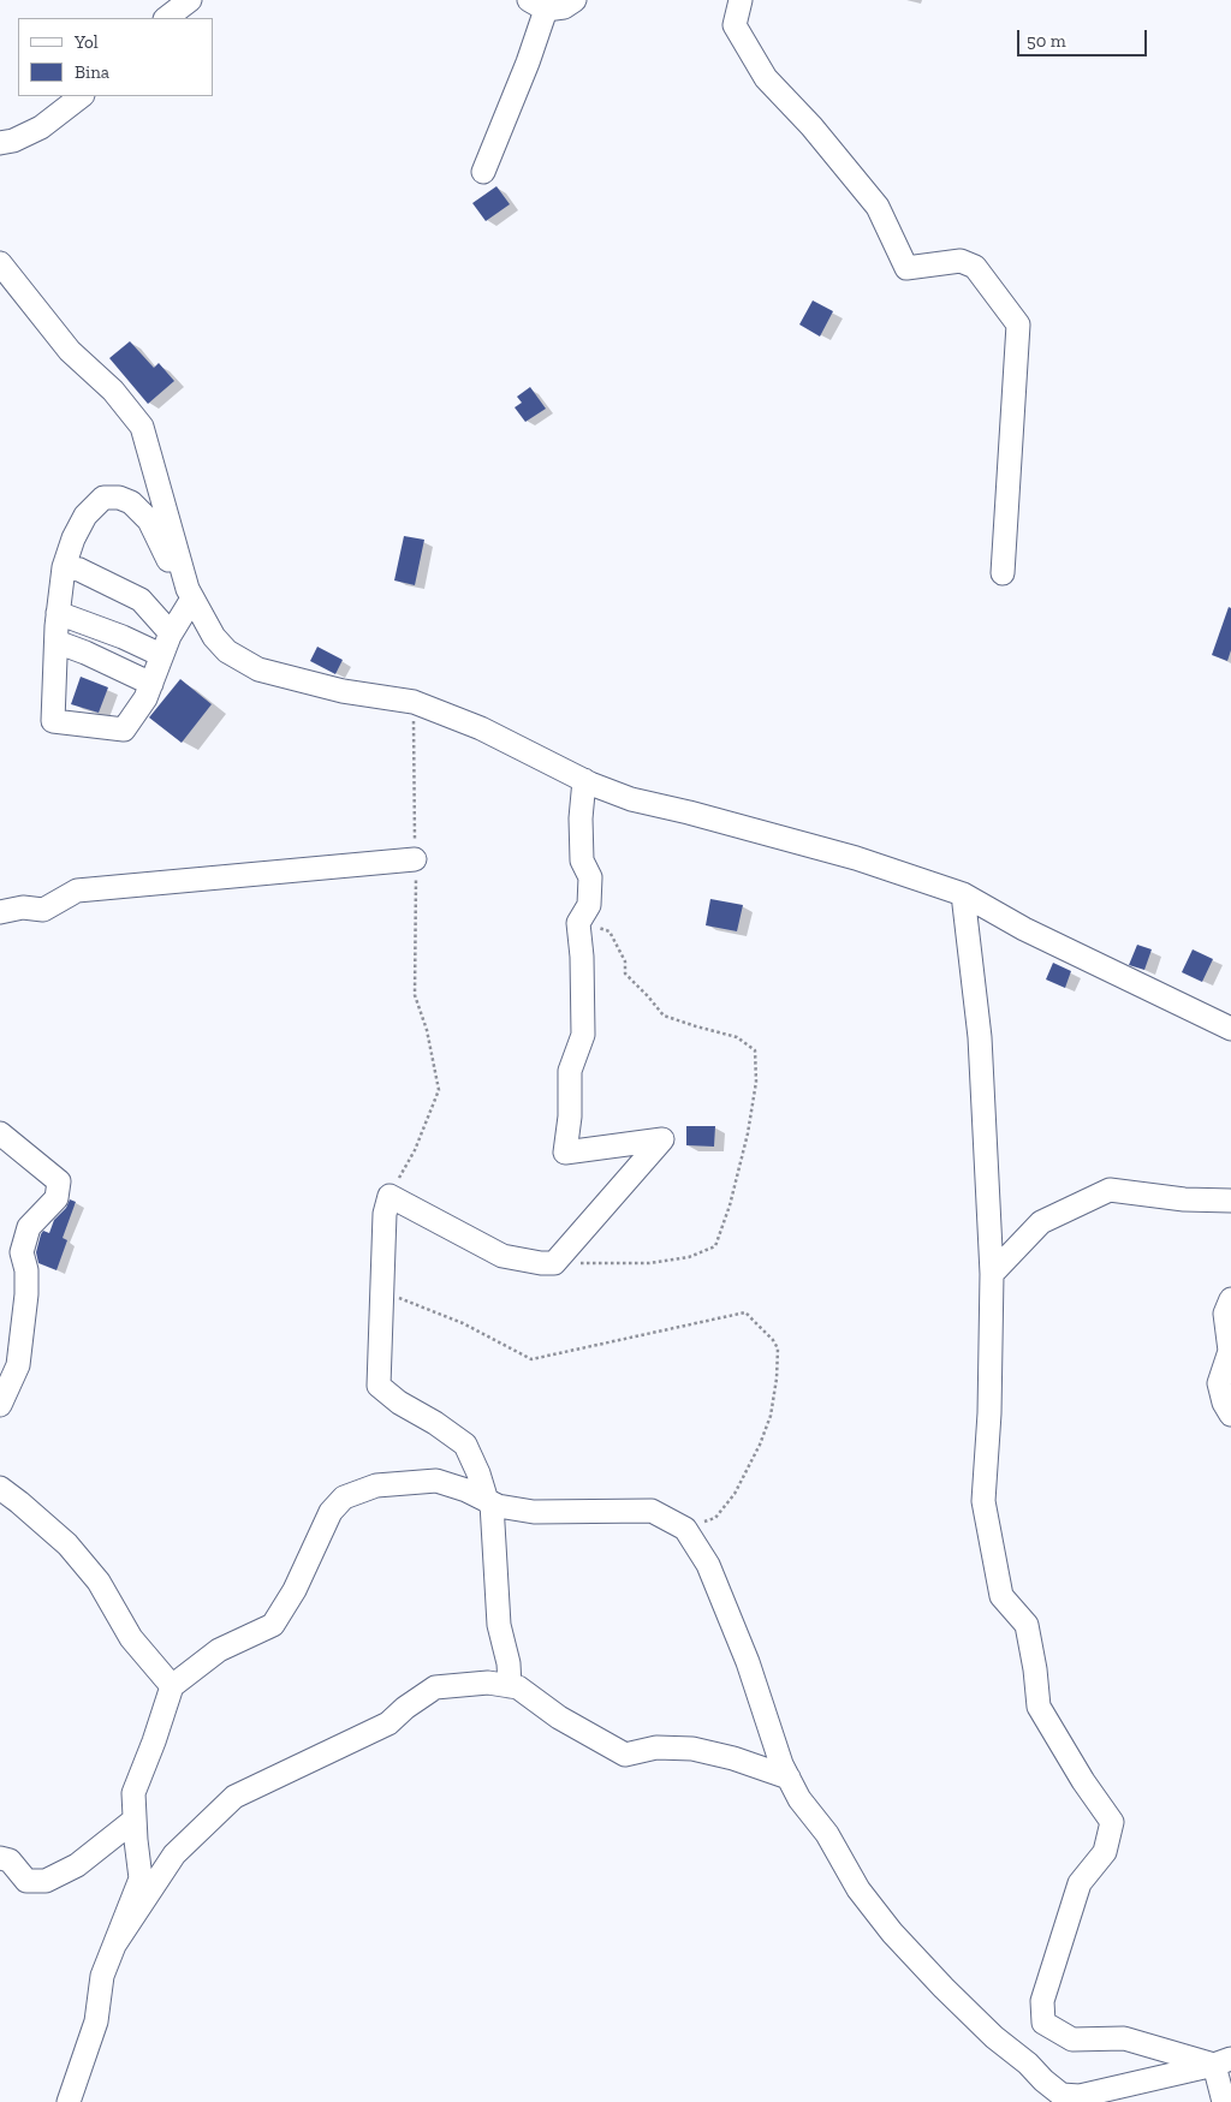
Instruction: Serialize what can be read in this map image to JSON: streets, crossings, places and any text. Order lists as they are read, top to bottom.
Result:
{
  "legend": ["Yol", "Bina"],
  "scale_bar": "50 m"
}
